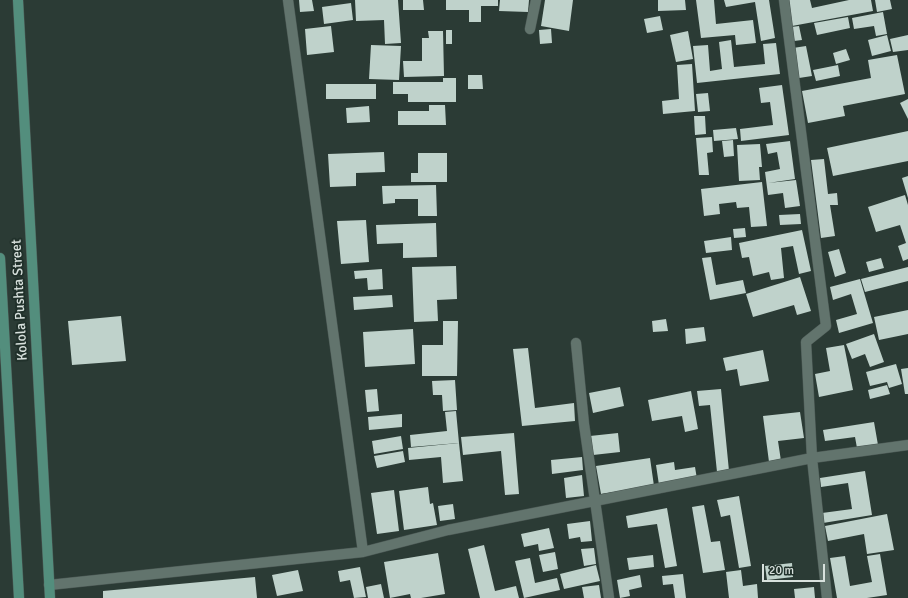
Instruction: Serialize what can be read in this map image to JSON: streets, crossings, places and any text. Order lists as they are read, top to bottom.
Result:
{
  "streets": {
    "main road": ["Kolola Pushta Street"]
  },
  "scale_bar": "20 m"
}
